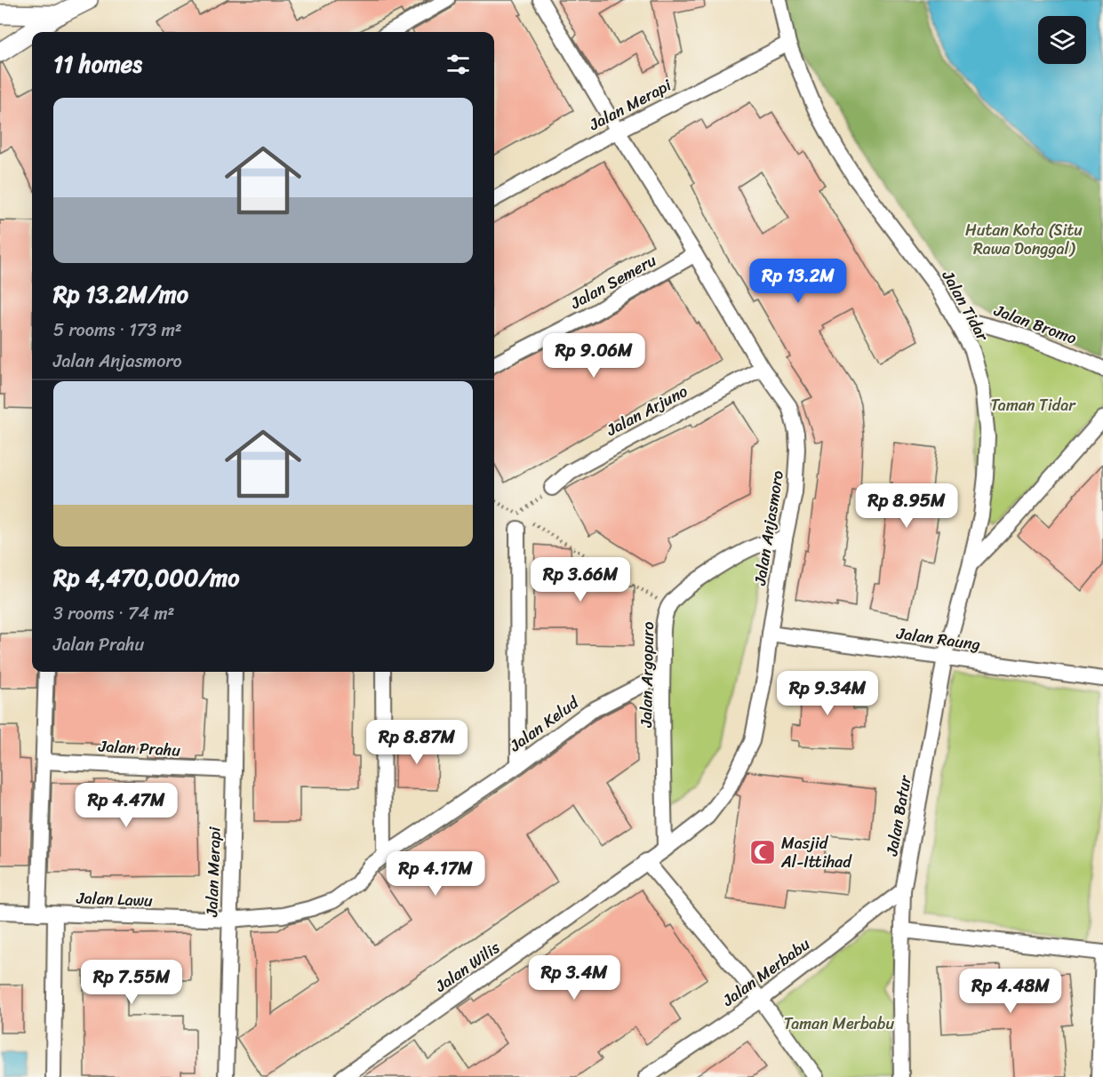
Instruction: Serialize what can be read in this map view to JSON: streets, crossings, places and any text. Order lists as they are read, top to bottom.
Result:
{
  "streets": {
    "street": [
      "Jalan Merapi",
      "Jalan Semeru",
      "Jalan Tidar",
      "Jalan Bromo",
      "Jalan Arjuno",
      "Jalan Anjasmoro",
      "Jalan Raung",
      "Jalan Argopuro",
      "Jalan Kelud",
      "Jalan Prahu",
      "Jalan Batur",
      "Jalan Lawu",
      "Jalan Wilis",
      "Jalan Merbabu"
    ]
  },
  "crossings": [
    ["Jalan Merapi", "Jalan Tidar"],
    ["Jalan Merapi", "Jalan Anjasmoro"],
    ["Jalan Merapi", "Jalan Kelud"],
    ["Jalan Merapi", "Jalan Prahu"],
    ["Jalan Merapi", "Jalan Lawu"],
    ["Jalan Semeru", "Jalan Anjasmoro"],
    ["Jalan Tidar", "Jalan Bromo"],
    ["Jalan Tidar", "Jalan Batur"],
    ["Jalan Arjuno", "Jalan Anjasmoro"],
    ["Jalan Anjasmoro", "Jalan Raung"],
    ["Jalan Anjasmoro", "Jalan Argopuro"],
    ["Jalan Anjasmoro", "Jalan Wilis"],
    ["Jalan Raung", "Jalan Batur"],
    ["Jalan Argopuro", "Jalan Kelud"],
    ["Jalan Argopuro", "Jalan Wilis"],
    ["Jalan Kelud", "Jalan Lawu"],
    ["Jalan Batur", "Jalan Merbabu"]
  ],
  "parks": ["Hutan Kota (Situ Rawa Donggal)", "Taman Tidar", "Taman Merbabu"],
  "places": {
    "mosque": ["Masjid Al-Ittihad"]
  },
  "page": {
    "heading": "11 homes",
    "list": [
      {
        "name": "Rp 13.2M/mo",
        "note": "5 rooms · 173 m² · Jalan Anjasmoro"
      },
      {
        "name": "Rp 4,470,000/mo",
        "note": "3 rooms · 74 m² · Jalan Prahu"
      }
    ],
    "price": [
      "Rp 13.2M",
      "Rp 9.06M",
      "Rp 8.95M",
      "Rp 3.66M",
      "Rp 9.34M",
      "Rp 8.87M",
      "Rp 4.47M",
      "Rp 4.17M",
      "Rp 3.4M",
      "Rp 7.55M",
      "Rp 4.48M"
    ]
  }
}
